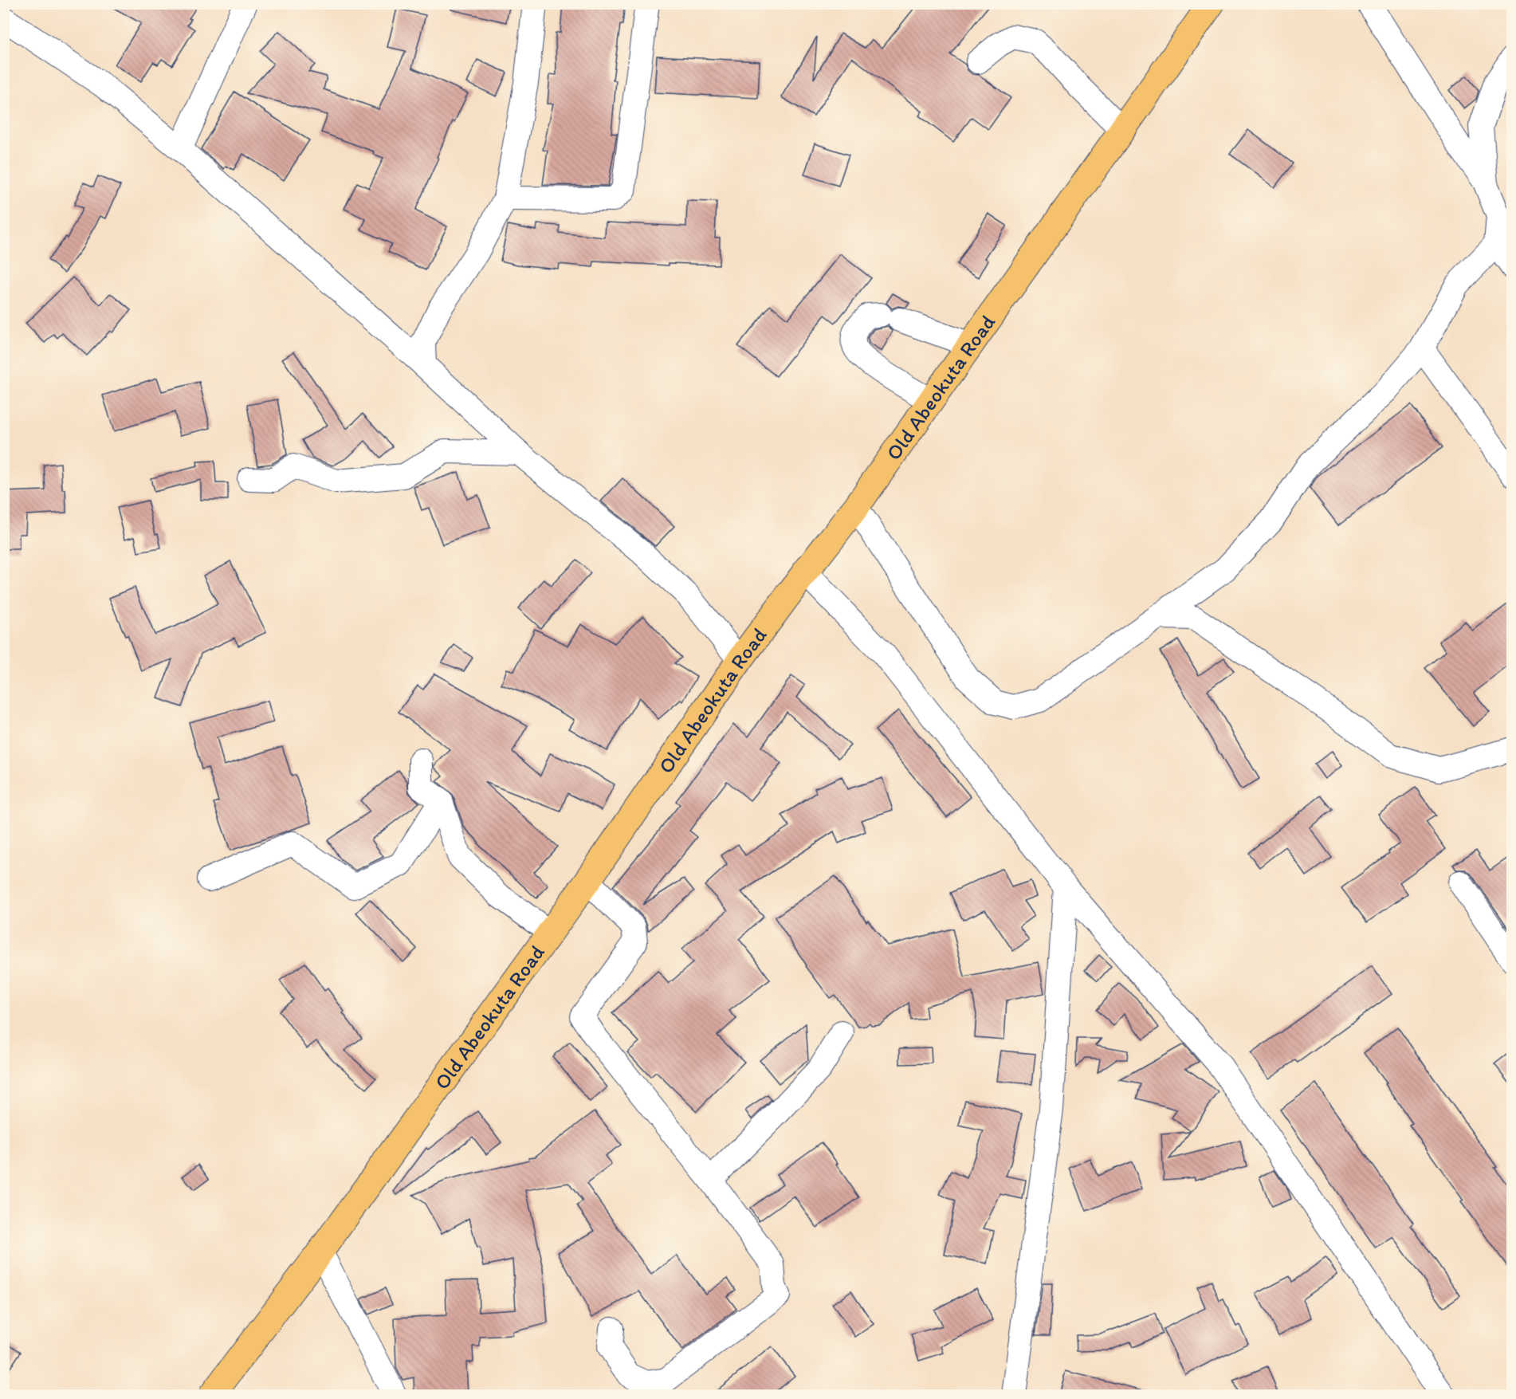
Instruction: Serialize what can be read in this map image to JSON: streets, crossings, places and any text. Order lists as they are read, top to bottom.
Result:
{
  "streets": {
    "highway": ["Old Abeokuta Road"]
  }
}
